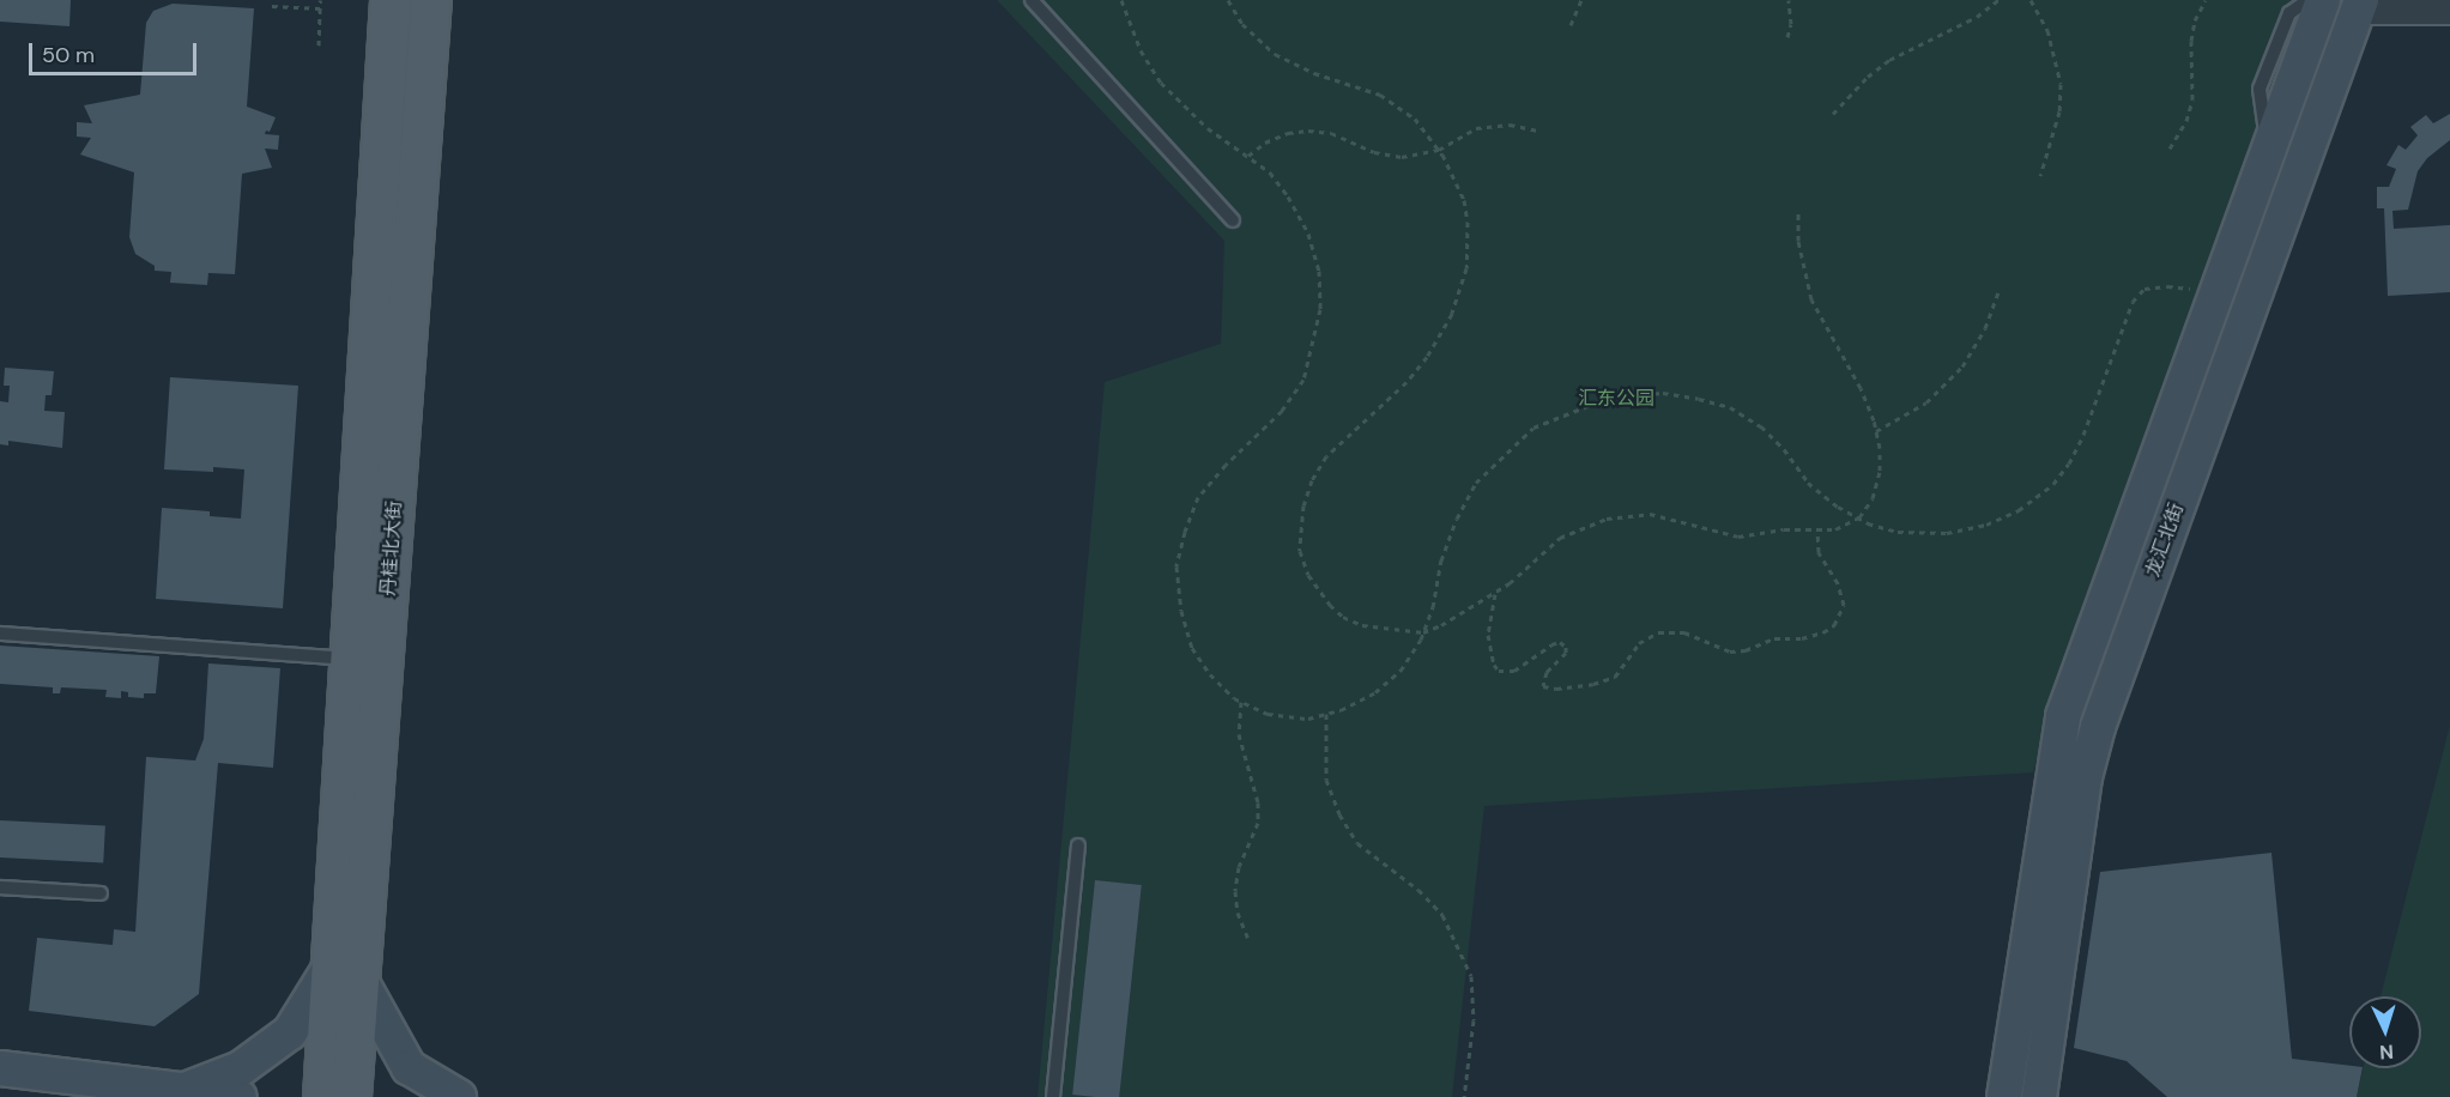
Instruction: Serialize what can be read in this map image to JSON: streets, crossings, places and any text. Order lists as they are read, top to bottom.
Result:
{
  "streets": {
    "main road": ["龙汇北街", "丹桂北大街"]
  },
  "parks": ["汇东公园"],
  "scale_bar": "50 m",
  "north": "bottom"
}
